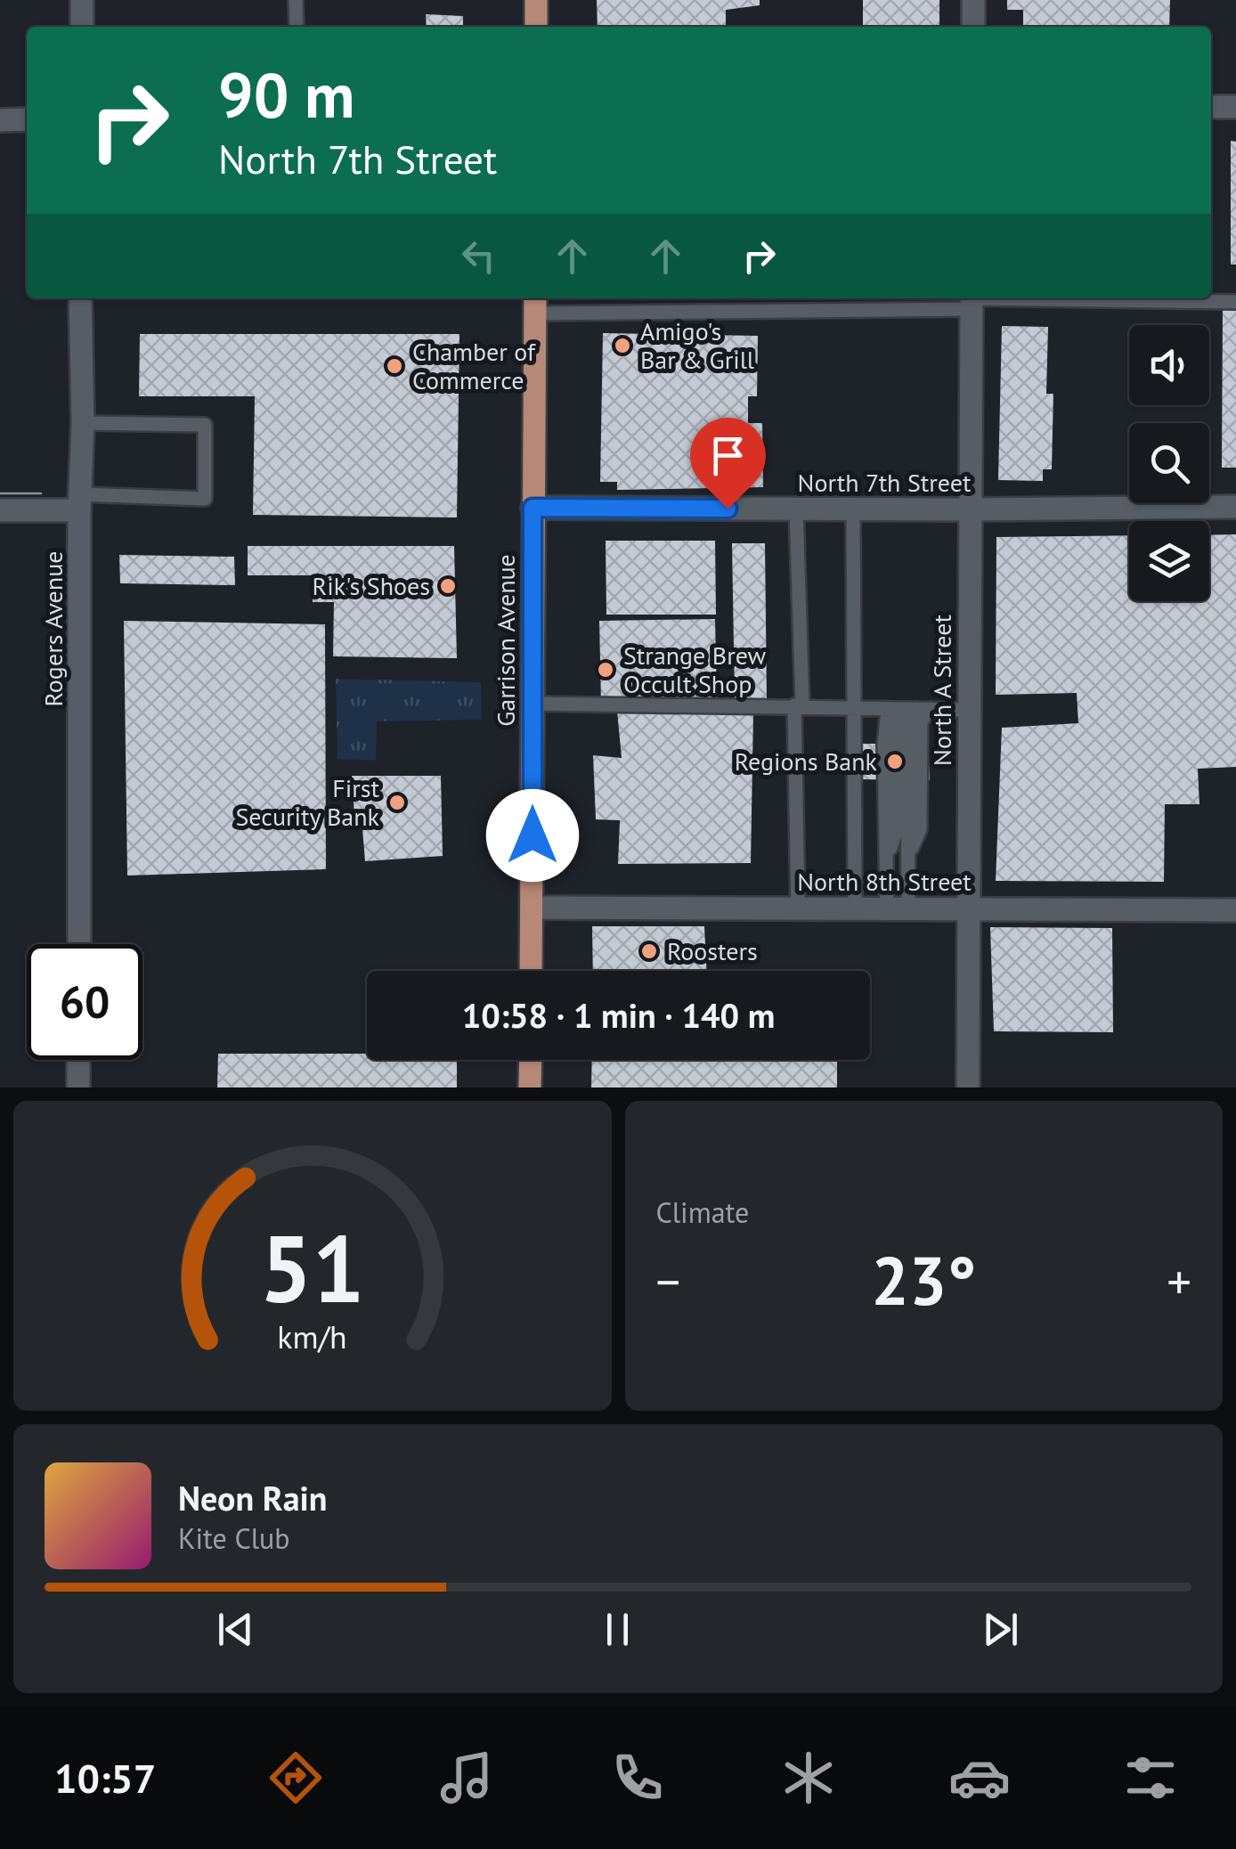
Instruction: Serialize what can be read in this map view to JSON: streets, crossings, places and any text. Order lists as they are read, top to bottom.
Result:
{
  "streets": {
    "main road": ["Garrison Avenue"],
    "street": [
      "North 7th Street",
      "Rogers Avenue",
      "North A Street",
      "North 8th Street"
    ]
  },
  "crossings": [
    ["North 7th Street", "Garrison Avenue"],
    ["North 7th Street", "North A Street"],
    ["Garrison Avenue", "North 8th Street"],
    ["North A Street", "North 8th Street"]
  ],
  "places": [
    "Amigo's Bar & Grill",
    "Chamber of Commerce",
    "Rik's Shoes",
    "Strange Brew Occult Shop",
    "Regions Bank",
    "First Security Bank",
    "Roosters"
  ],
  "page": {
    "turn": ["90 m", "North 7th Street"],
    "limit": "60",
    "trip": "10:58 · 1 min · 140 m",
    "tile": "Climate",
    "heat": ["−", "23°", "+"],
    "song": ["Neon Rain", "Kite Club"],
    "tabs": "10:57",
    "gauge": ["51", "km/h"]
  }
}
